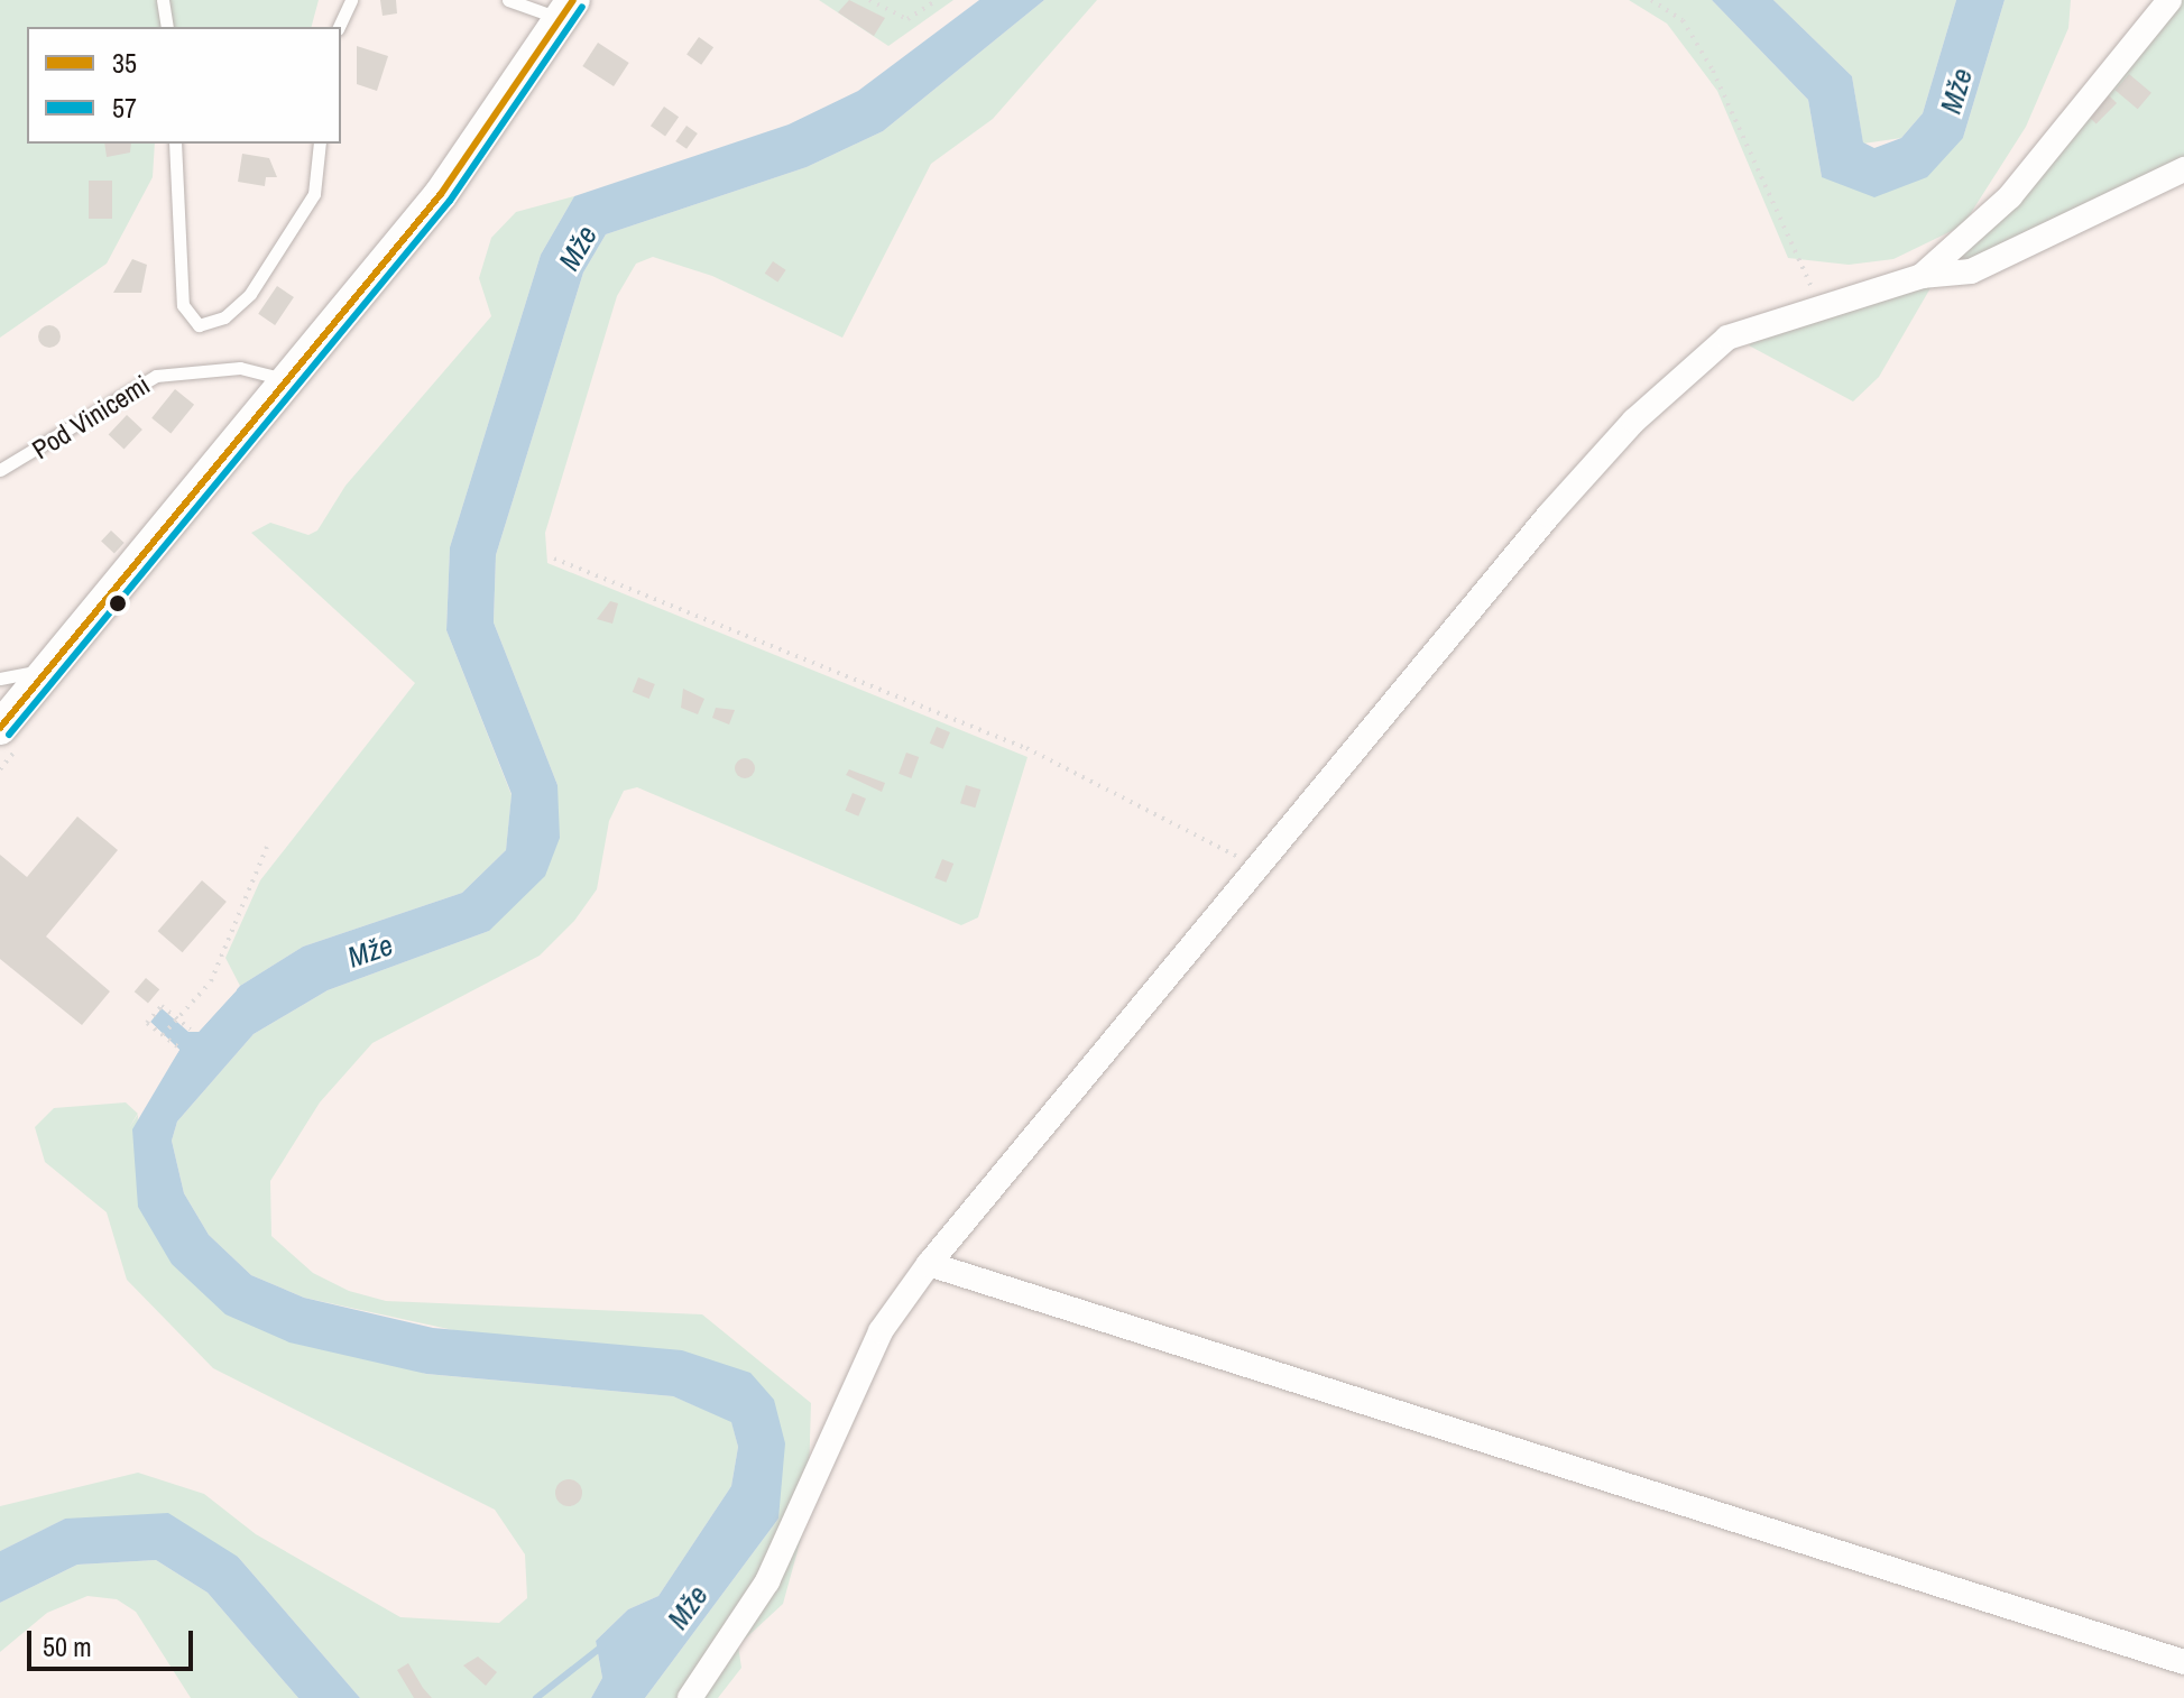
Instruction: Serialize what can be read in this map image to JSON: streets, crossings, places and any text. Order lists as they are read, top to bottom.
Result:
{
  "streets": {
    "lane": ["Pod Vinicemi"]
  },
  "water": ["Mže"],
  "lines": ["transit line 35", "transit line 57"],
  "legend": ["35", "57"],
  "scale_bar": "50 m"
}
